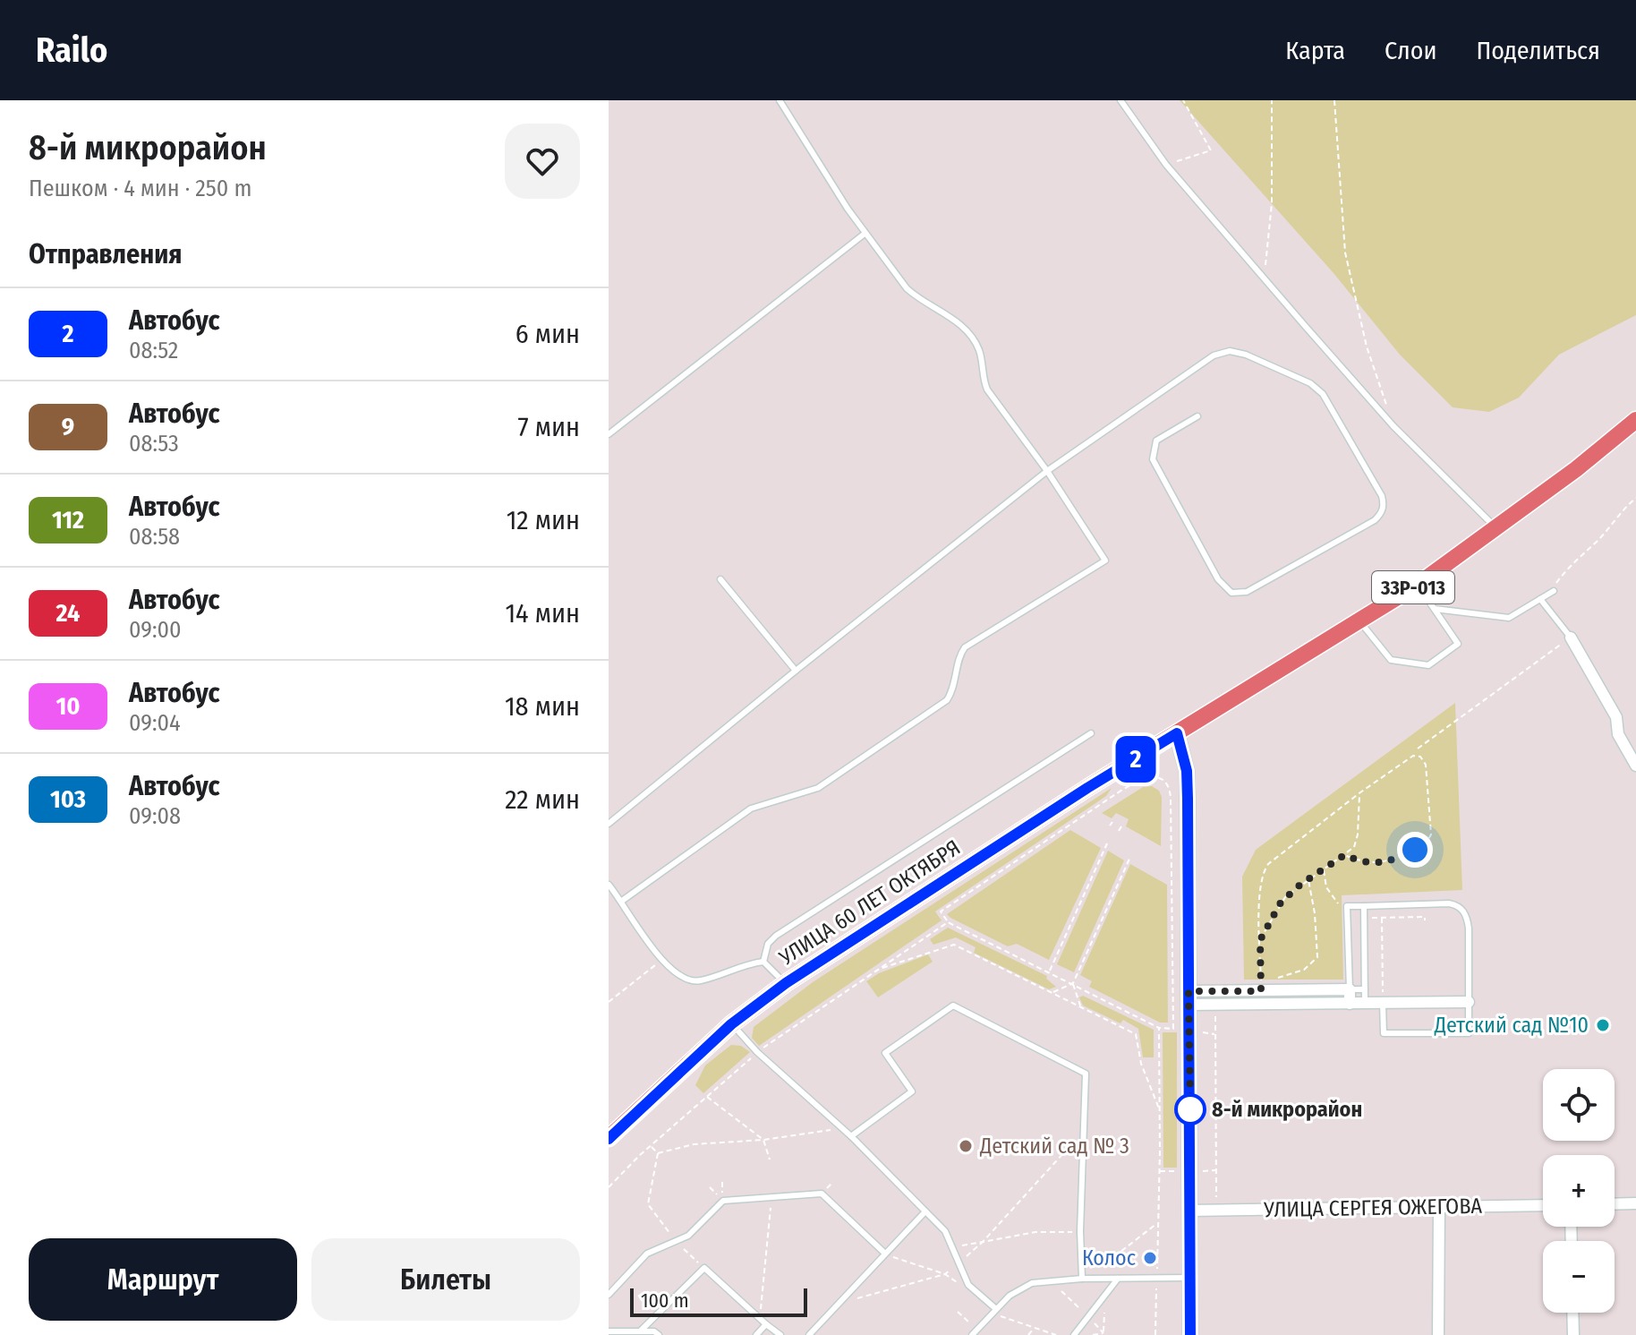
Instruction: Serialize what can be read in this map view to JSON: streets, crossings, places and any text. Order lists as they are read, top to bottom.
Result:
{
  "streets": {
    "main road": ["33Р-013", "УЛИЦА 60 ЛЕТ ОКТЯБРЯ"],
    "street": ["УЛИЦА СЕРГЕЯ ОЖЕГОВА"]
  },
  "crossings": [
    ["33Р-013", "УЛИЦА 60 ЛЕТ ОКТЯБРЯ"]
  ],
  "places": [
    "Детский сад №10",
    "8-й микрорайон",
    "Детский сад № 3",
    "Колос"
  ],
  "lines": ["bus line 2"],
  "scale_bar": "100 m",
  "page": {
    "header": "Railo",
    "nav": ["Карта", "Слои", "Поделиться"],
    "heading": [
      ["8-й микрорайон", "Пешком · 4 мин · 250 m"],
      "Отправления"
    ],
    "on_map": "2",
    "list": [
      {
        "mark": "2",
        "name": "Автобус",
        "note": "08:52",
        "value": "6 мин"
      },
      {
        "mark": "9",
        "name": "Автобус",
        "note": "08:53",
        "value": "7 мин"
      },
      {
        "mark": "112",
        "name": "Автобус",
        "note": "08:58",
        "value": "12 мин"
      },
      {
        "mark": "24",
        "name": "Автобус",
        "note": "09:00",
        "value": "14 мин"
      },
      {
        "mark": "10",
        "name": "Автобус",
        "note": "09:04",
        "value": "18 мин"
      },
      {
        "mark": "103",
        "name": "Автобус",
        "note": "09:08",
        "value": "22 мин"
      }
    ],
    "map_buttons": ["+", "−"],
    "buttons": ["Маршрут", "Билеты"],
    "scale": "100 m"
  }
}
